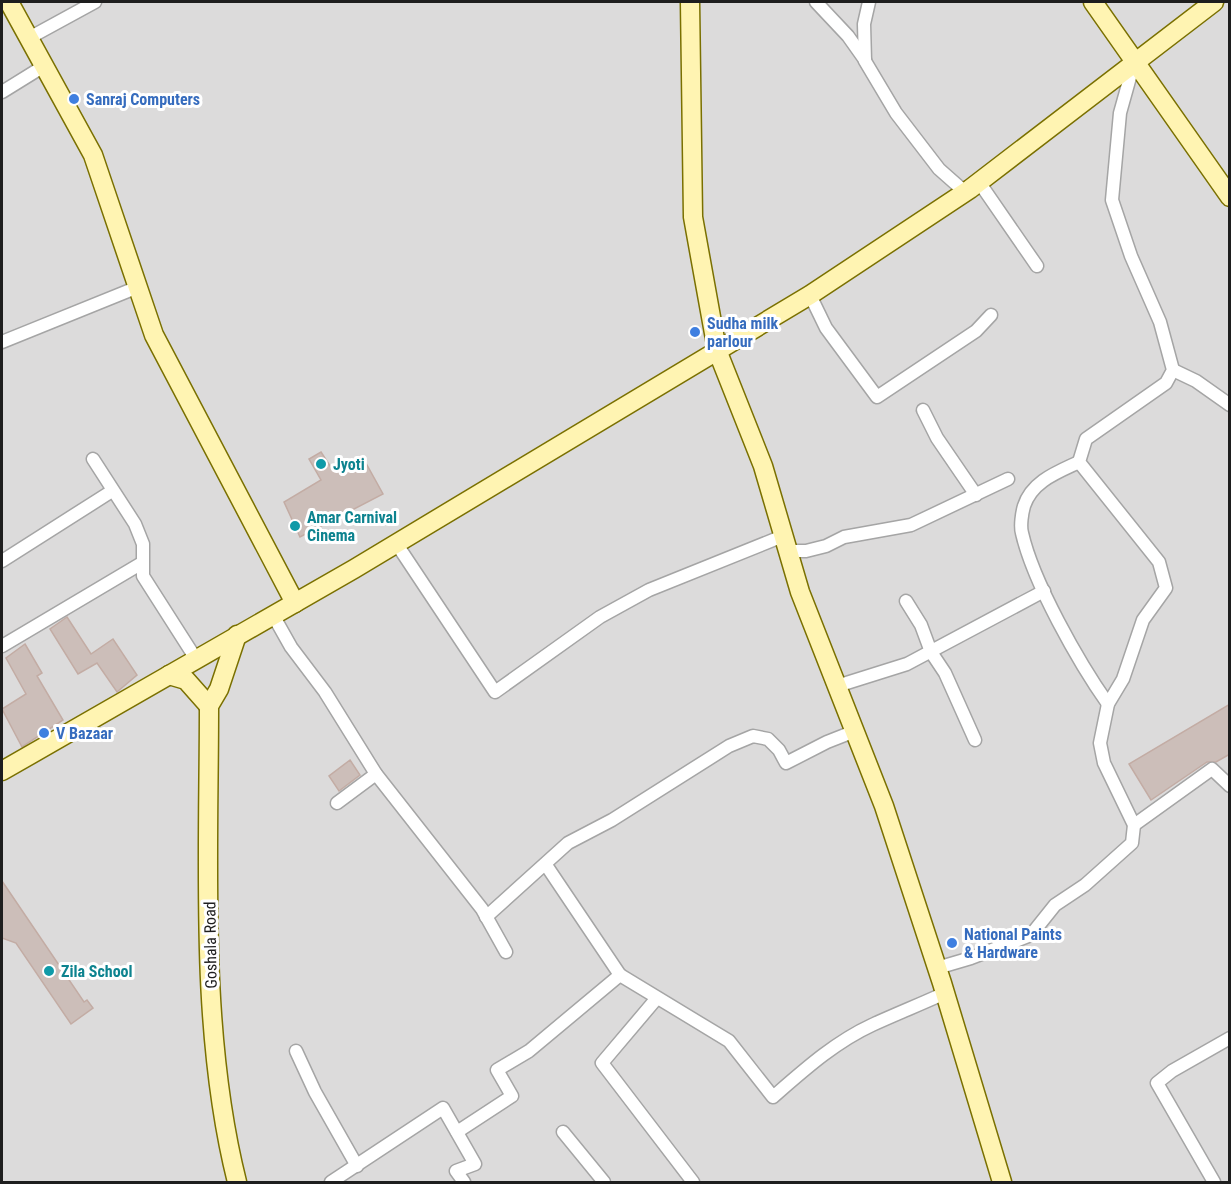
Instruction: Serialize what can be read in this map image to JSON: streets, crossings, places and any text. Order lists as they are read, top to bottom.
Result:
{
  "streets": {
    "main road": ["Goshala Road"]
  },
  "places": [
    "Sanraj Computers",
    "Sudha milk parlour",
    "Jyoti",
    "Amar Carnival Cinema",
    "V Bazaar",
    "National Paints & Hardware",
    "Zila School"
  ]
}
